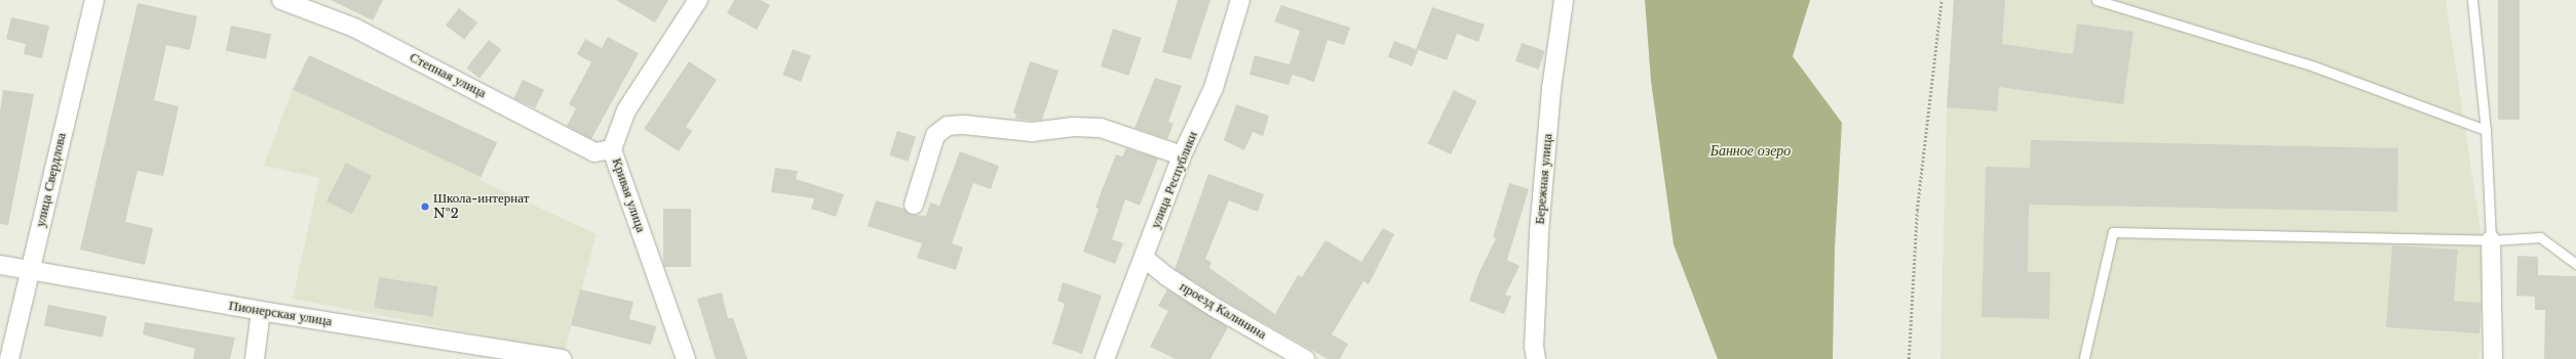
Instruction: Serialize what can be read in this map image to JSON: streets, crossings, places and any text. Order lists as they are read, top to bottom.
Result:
{
  "streets": {
    "street": [
      "Степная улица",
      "Бережная улица",
      "улица Свердлова",
      "улица Республики",
      "Кривая улица",
      "проезд Калинина",
      "Пионерская улица"
    ]
  },
  "crossings": [
    ["Степная улица", "Кривая улица"],
    ["улица Свердлова", "Пионерская улица"],
    ["улица Республики", "проезд Калинина"]
  ],
  "water": ["Банное озеро"],
  "places": ["Школа-интернат №2"]
}
